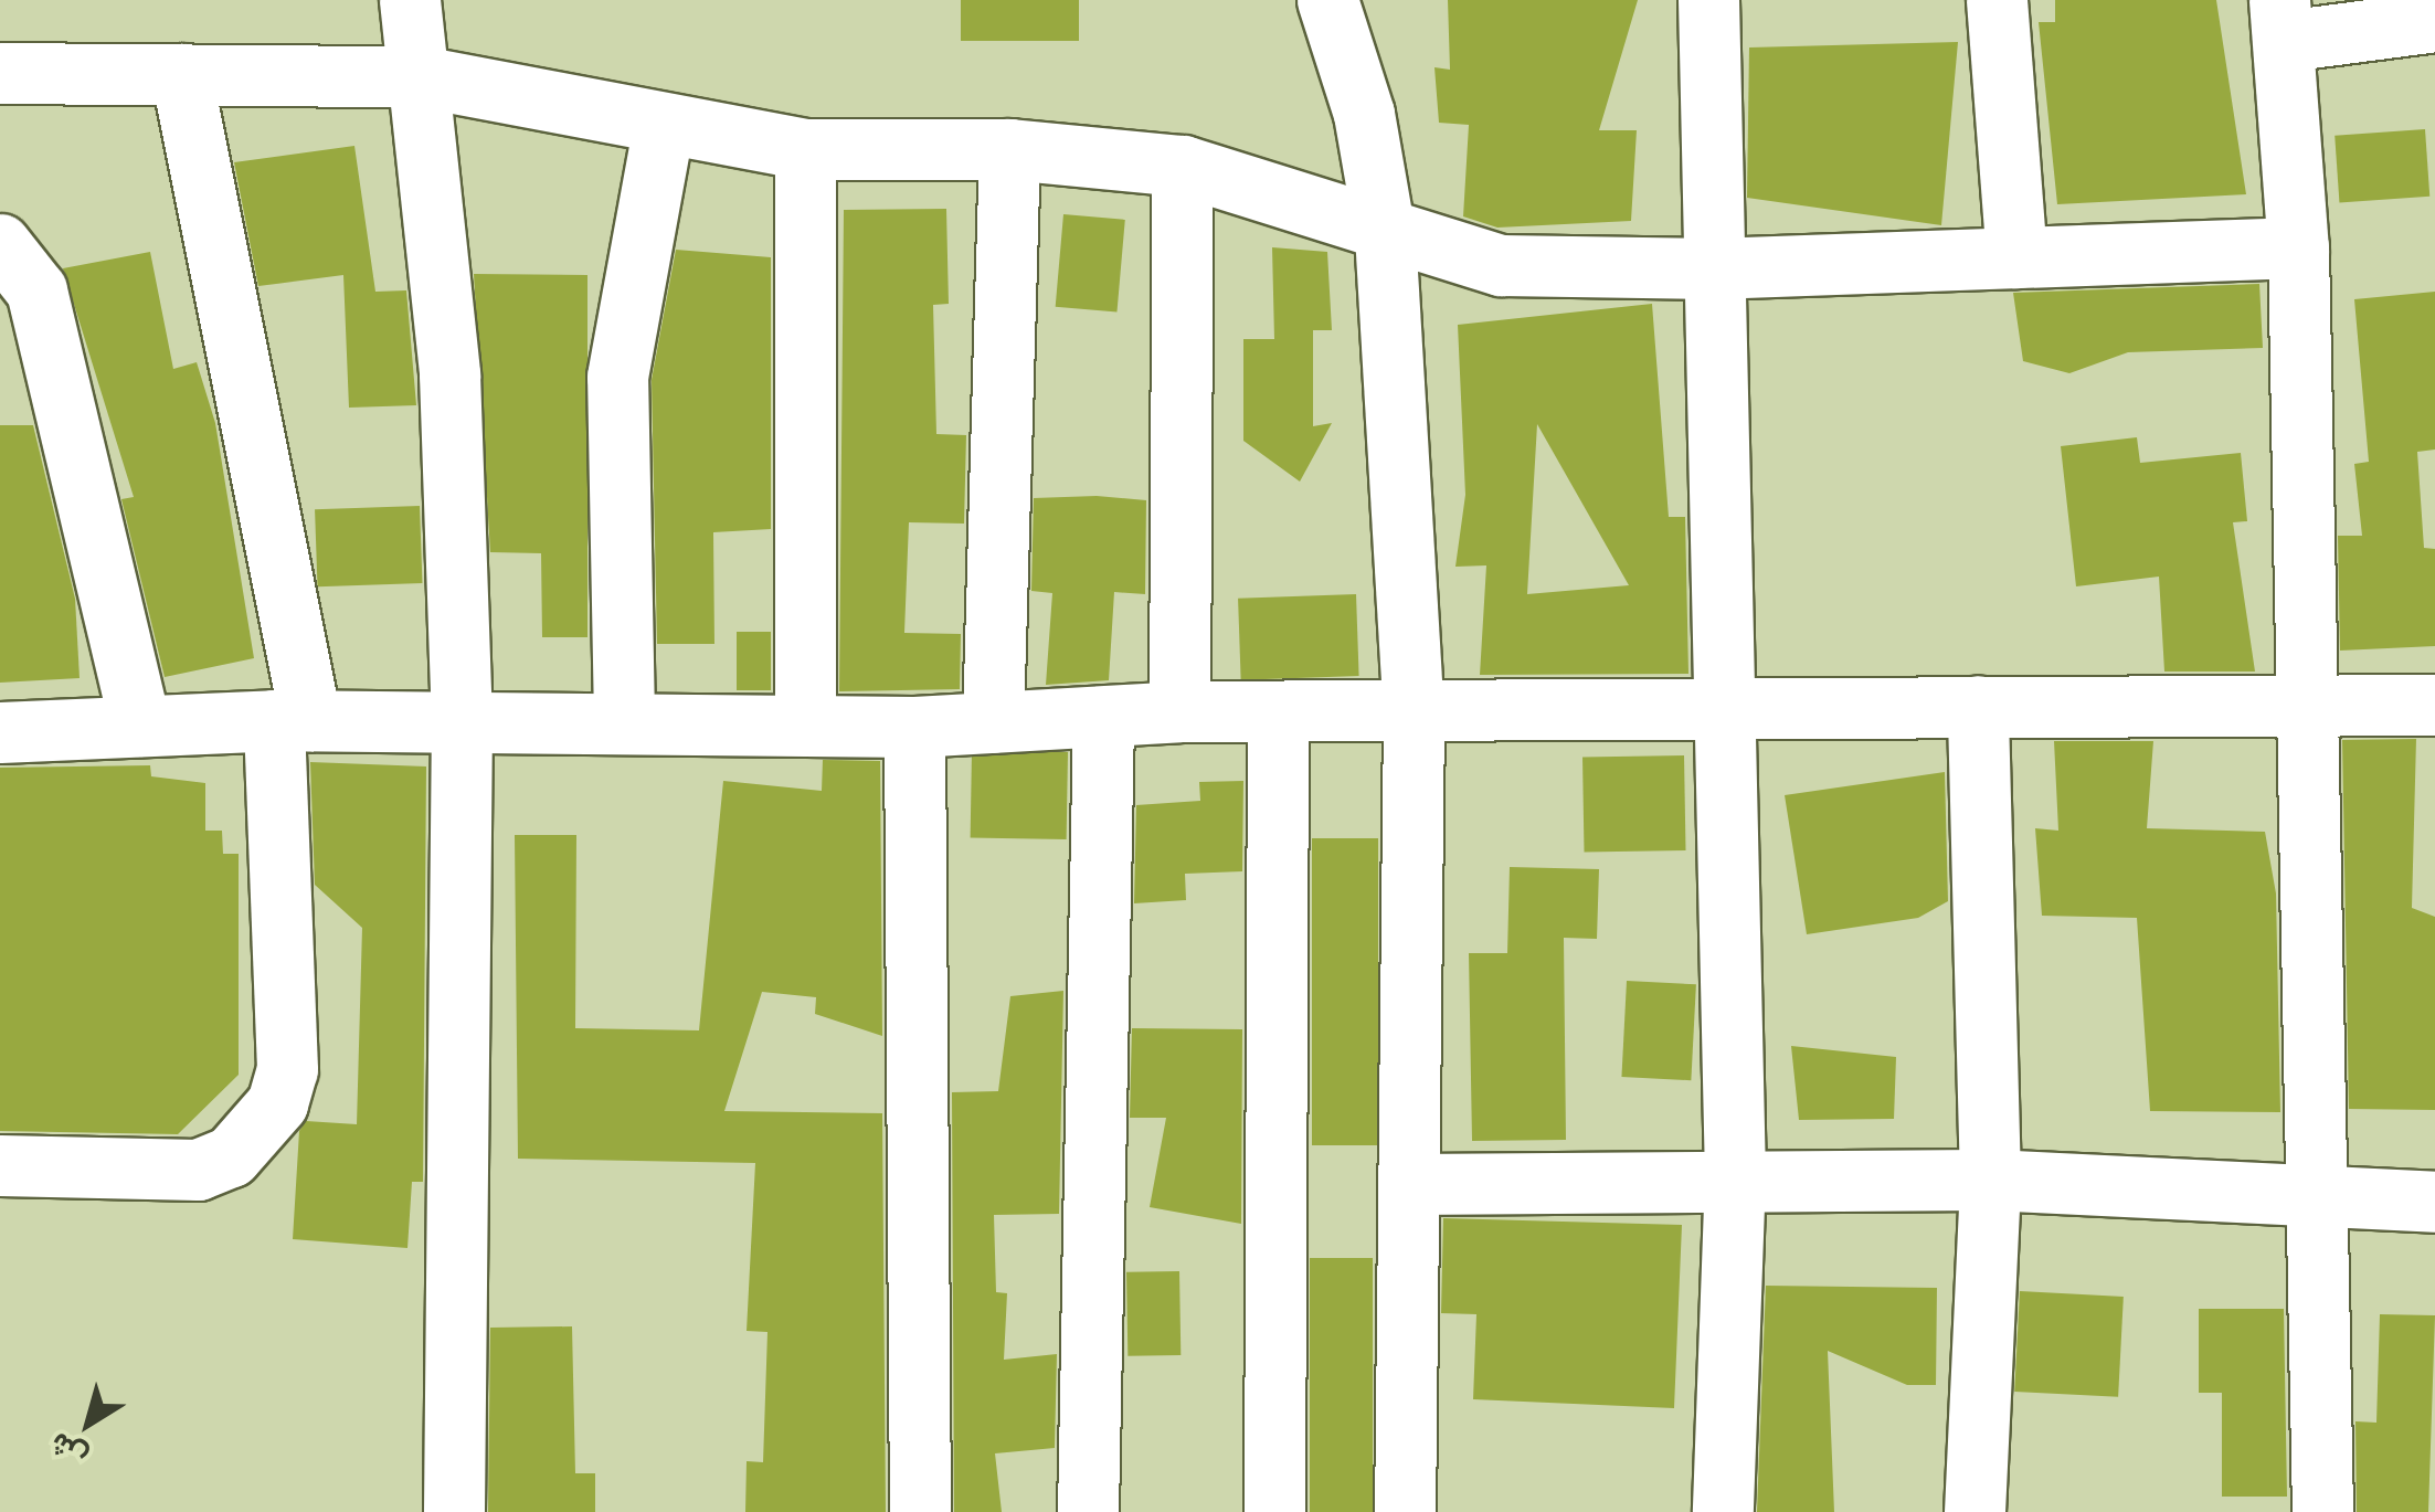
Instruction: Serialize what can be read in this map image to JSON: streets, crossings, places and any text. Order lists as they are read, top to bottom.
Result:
{
  "north": "bottom left"
}
